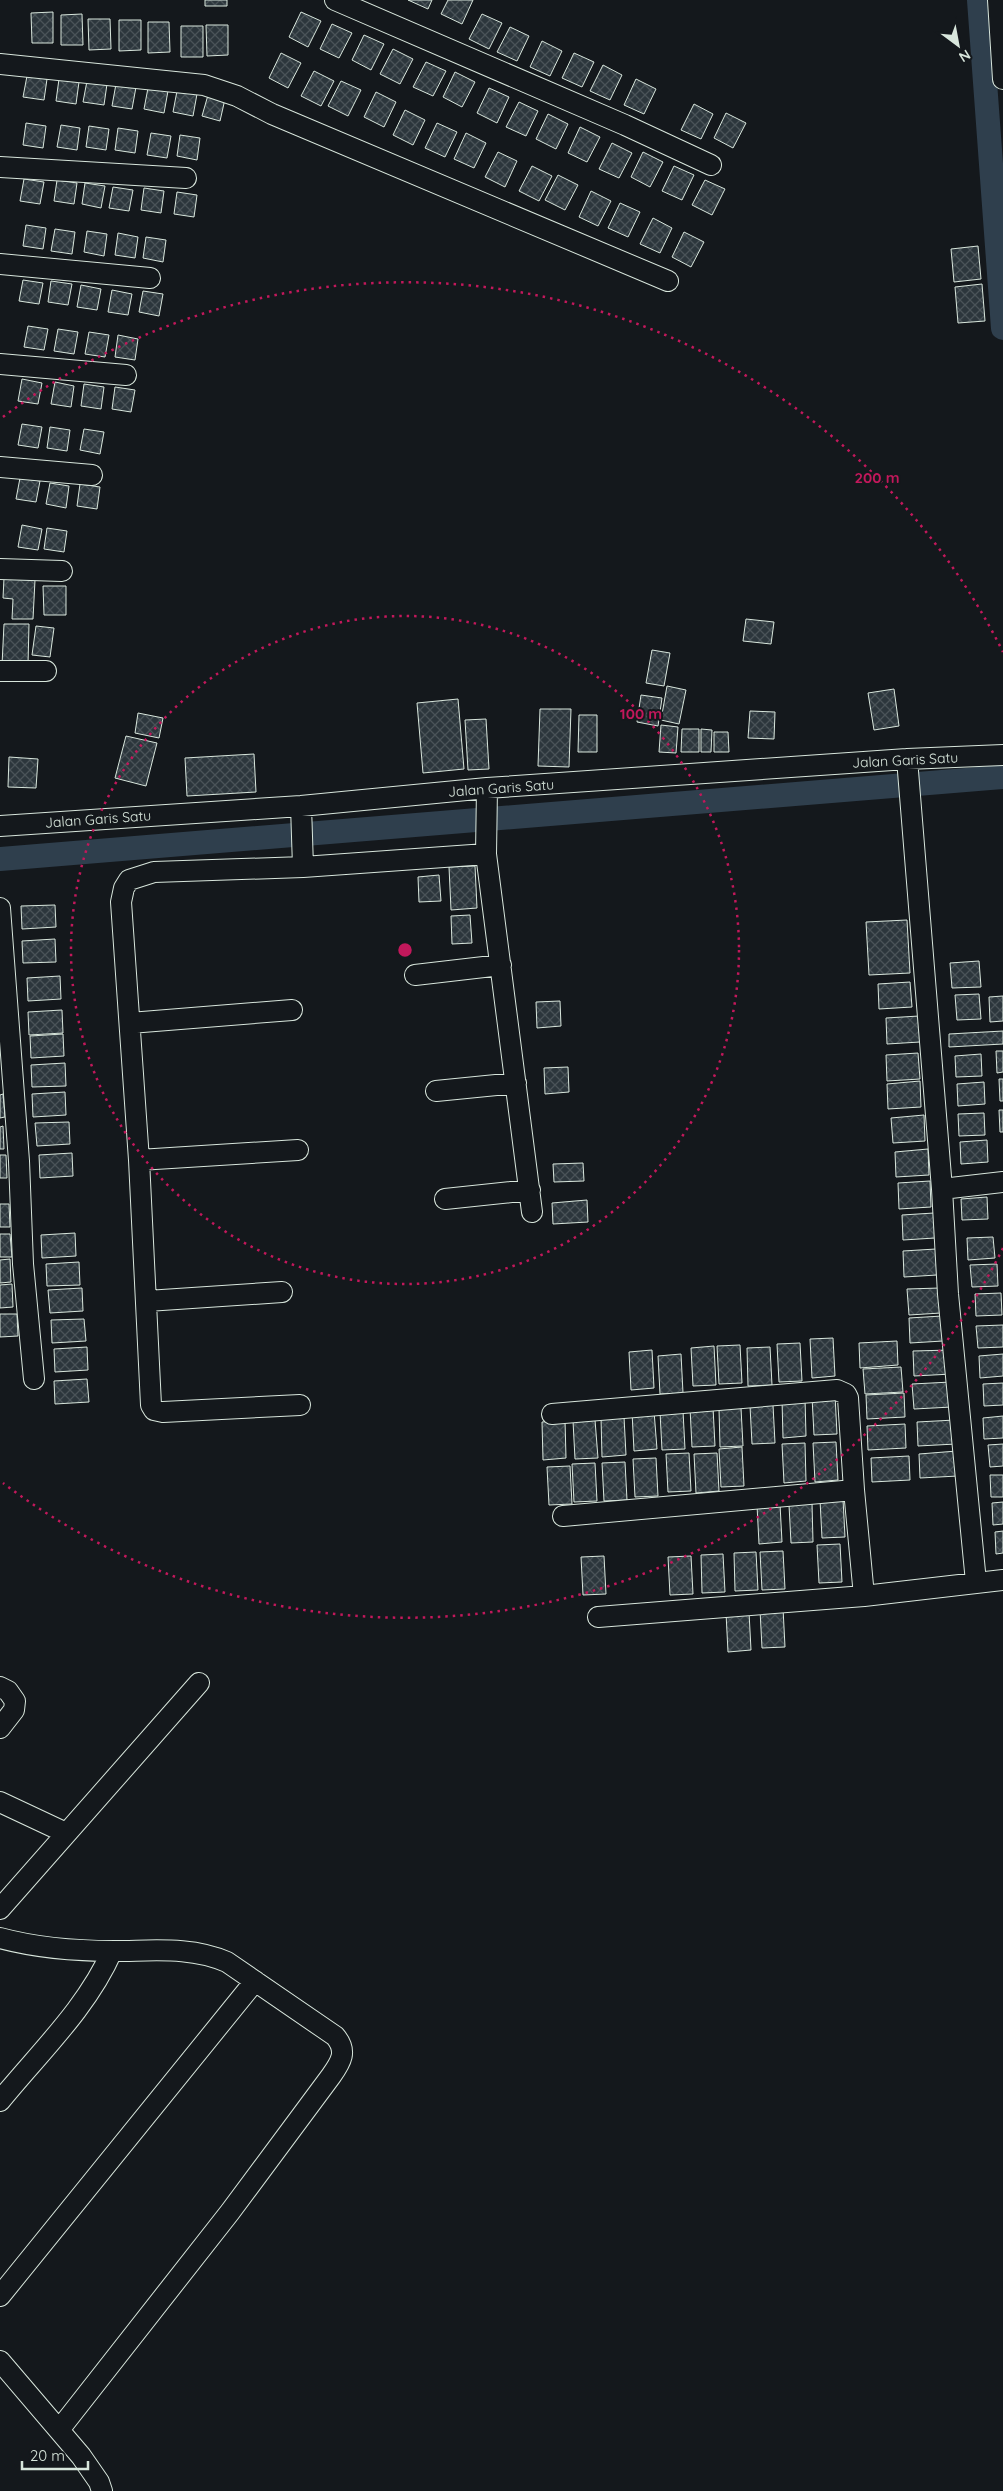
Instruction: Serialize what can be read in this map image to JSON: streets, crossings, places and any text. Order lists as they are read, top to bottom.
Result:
{
  "streets": {
    "street": ["Jalan Garis Satu"]
  },
  "scale_bar": "20 m",
  "north": "bottom right",
  "rings": ["200 m", "100 m"]
}
